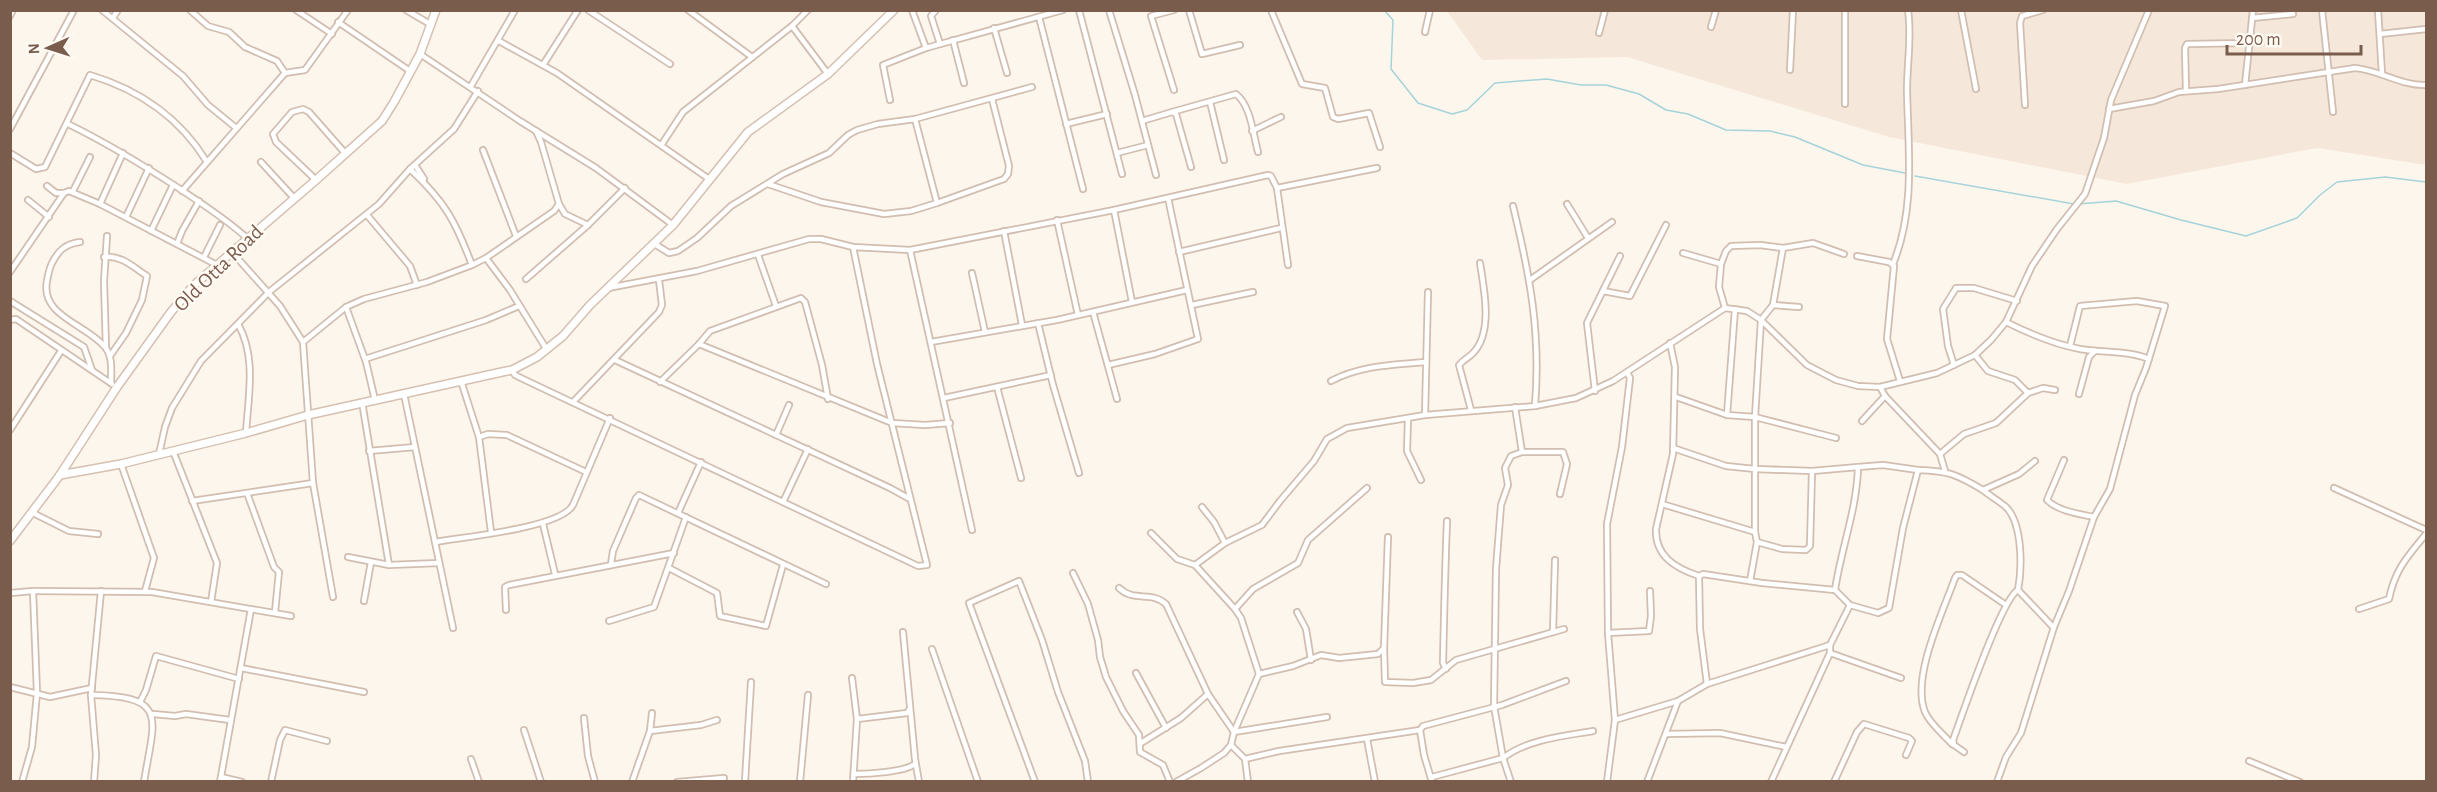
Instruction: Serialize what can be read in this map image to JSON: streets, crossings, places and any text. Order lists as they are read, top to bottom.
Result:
{
  "streets": {
    "street": ["Old Otta Road"]
  },
  "scale_bar": "200 m",
  "north": "left"
}
